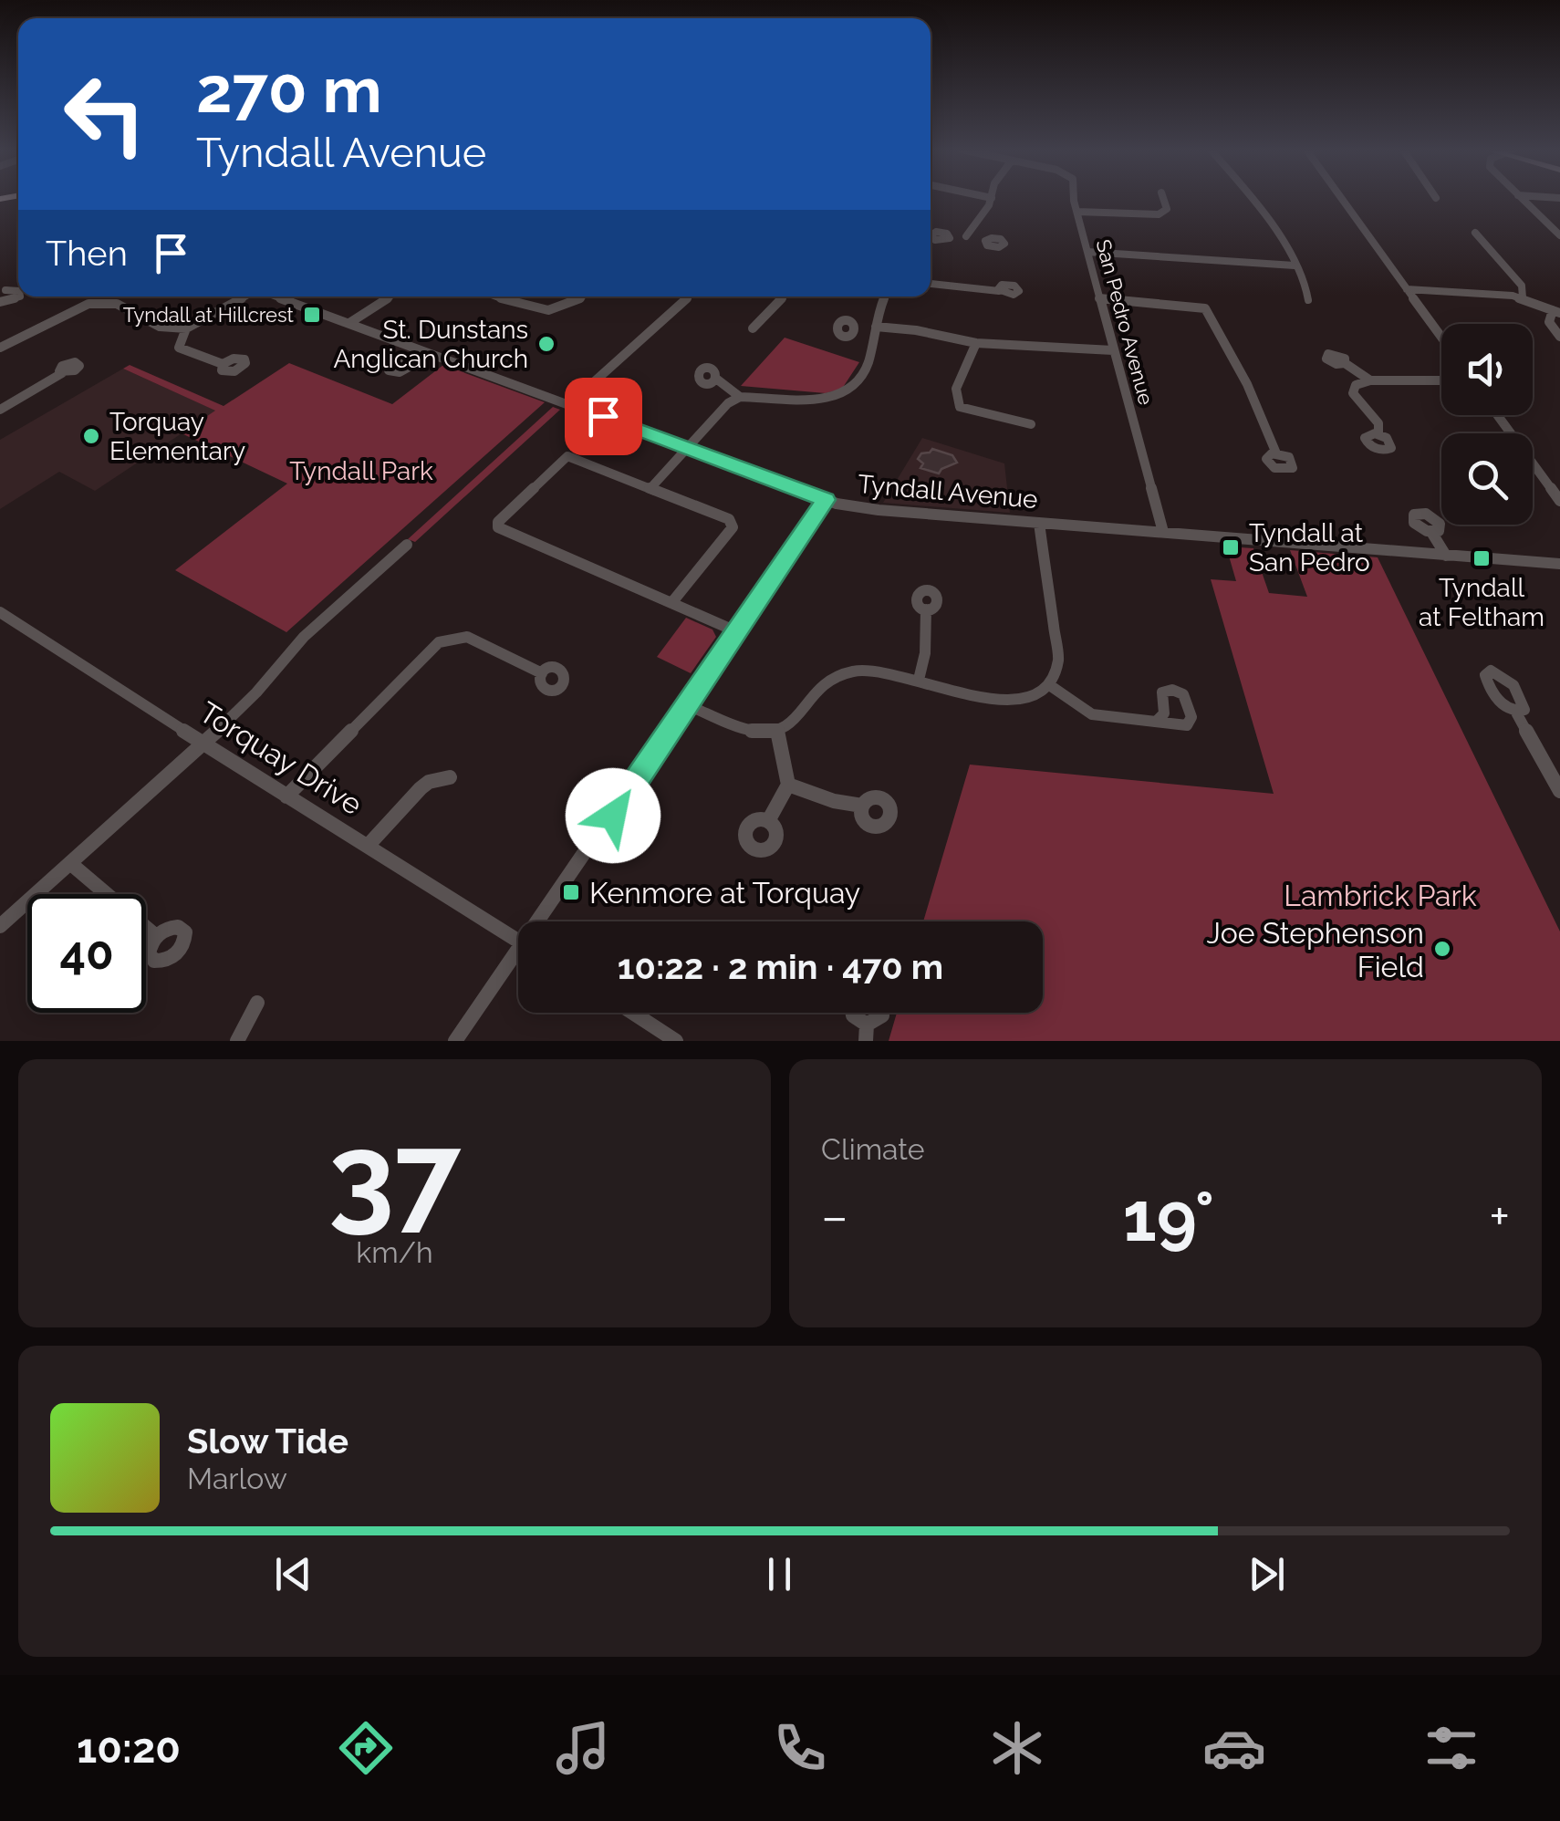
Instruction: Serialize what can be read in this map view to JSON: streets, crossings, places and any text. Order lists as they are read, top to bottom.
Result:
{
  "streets": {
    "street": ["San Pedro Avenue", "Tyndall Avenue", "Torquay Drive"]
  },
  "crossings": [
    ["San Pedro Avenue", "Tyndall Avenue"]
  ],
  "parks": ["Tyndall Park", "Lambrick Park"],
  "places": {
    "transit": [
      "Tyndall at Hillcrest",
      "Tyndall at San Pedro",
      "Tyndall at Feltham",
      "Kenmore at Torquay"
    ],
    "other": ["St. Dunstans Anglican Church", "Torquay Elementary", "Joe Stephenson Field"]
  },
  "page": {
    "turn": ["270 m", "Tyndall Avenue"],
    "then": "Then",
    "limit": "40",
    "trip": "10:22 · 2 min · 470 m",
    "tile": [
      ["37", "km/h"],
      "Climate"
    ],
    "heat": ["−", "19°", "+"],
    "song": ["Slow Tide", "Marlow"],
    "tabs": "10:20"
  }
}
